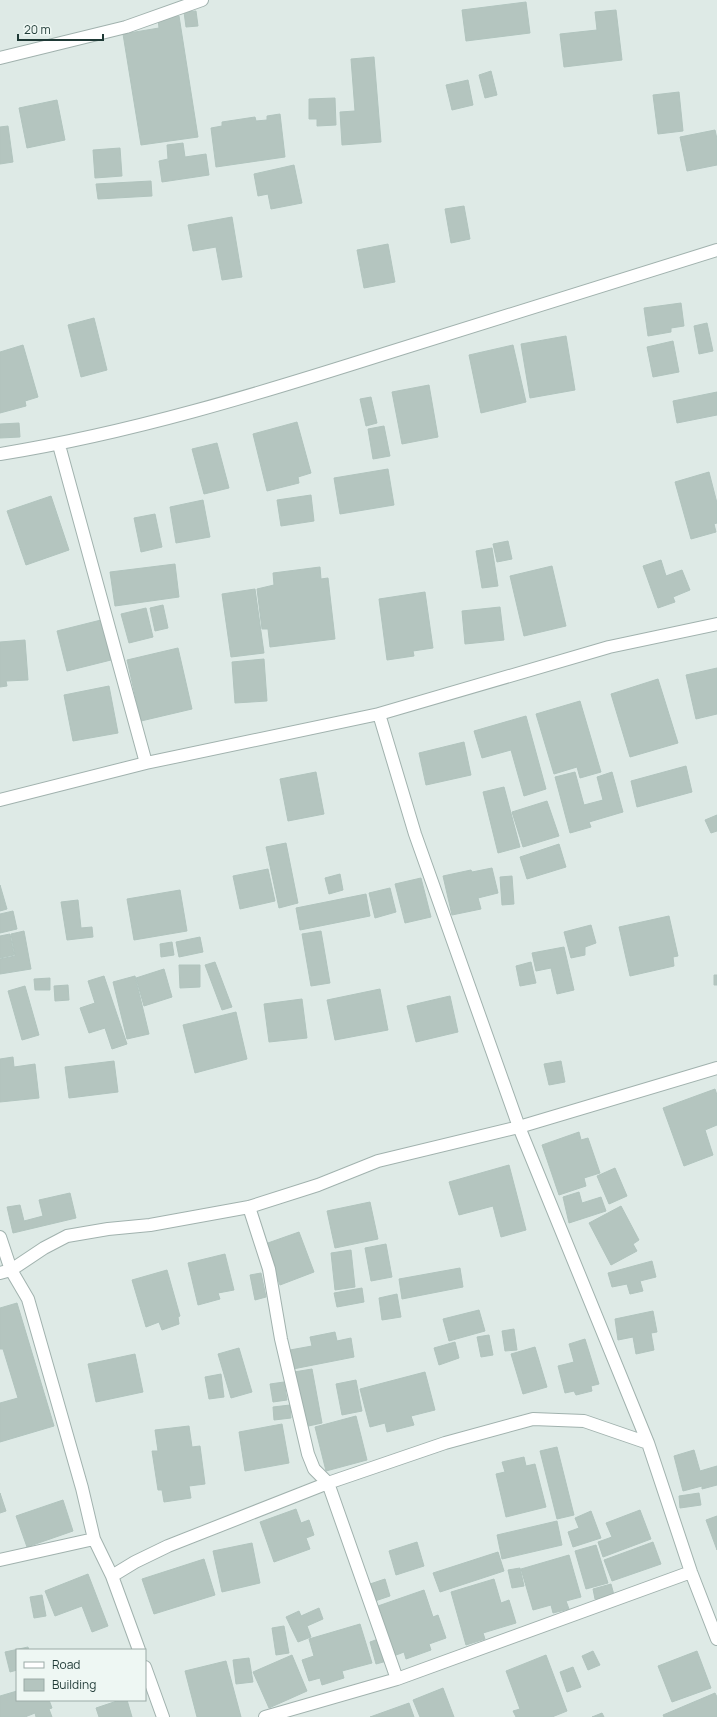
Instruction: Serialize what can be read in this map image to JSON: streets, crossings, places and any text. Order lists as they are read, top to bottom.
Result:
{
  "legend": ["Road", "Building"],
  "scale_bar": "20 m"
}
